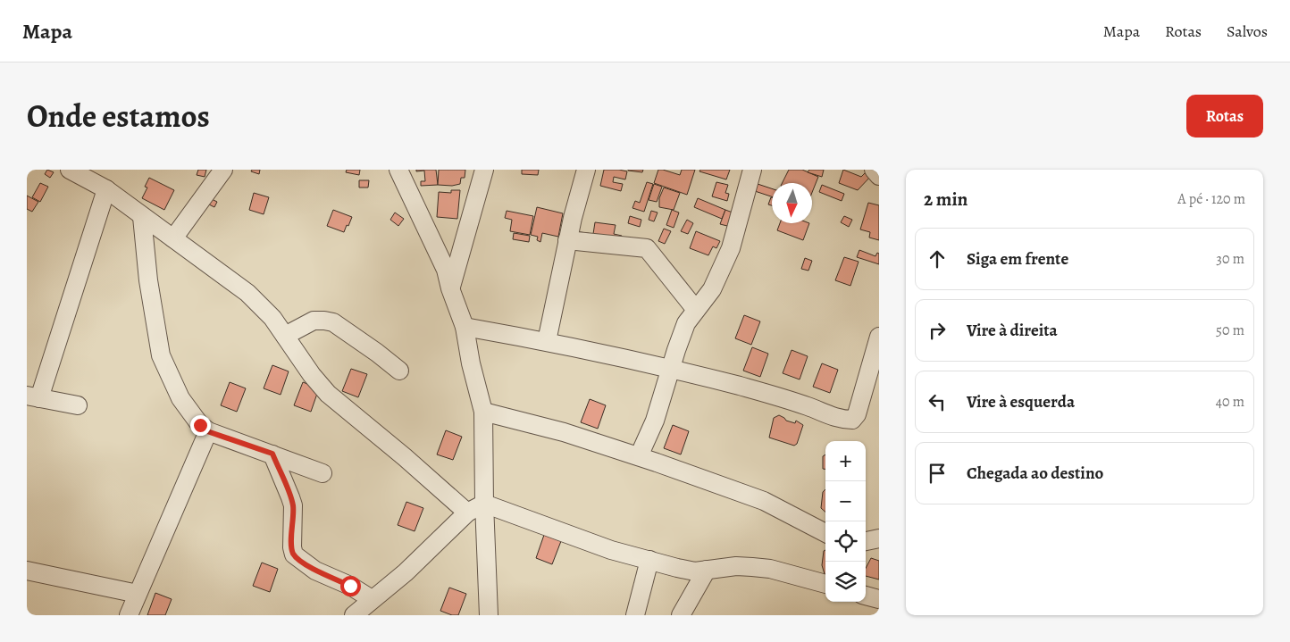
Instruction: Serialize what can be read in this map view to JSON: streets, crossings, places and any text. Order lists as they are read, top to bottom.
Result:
{
  "north": "bottom",
  "page": {
    "header": "Mapa",
    "nav": ["Mapa", "Rotas", "Salvos"],
    "title": "Onde estamos",
    "buttons": "Rotas",
    "heading": ["2 min", "A pé · 120 m"],
    "list": [
      ["Siga em frente", "30 m"],
      ["Vire à direita", "50 m"],
      ["Vire à esquerda", "40 m"],
      "Chegada ao destino"
    ],
    "map_buttons": ["+", "−"]
  }
}
